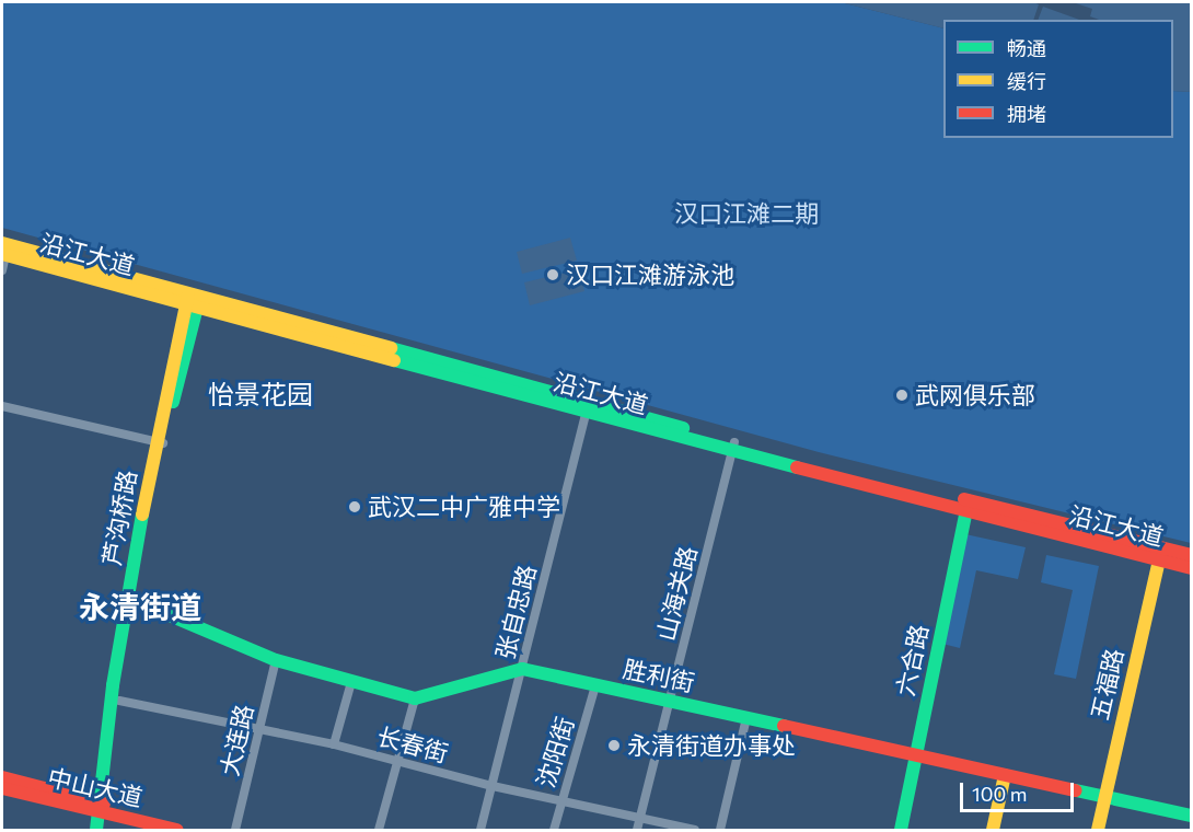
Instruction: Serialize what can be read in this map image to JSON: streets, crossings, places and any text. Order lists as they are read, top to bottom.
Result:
{
  "streets": {
    "main road": [
      "沿江大道",
      "芦沟桥路",
      "六合路",
      "胜利街",
      "五福路",
      "中山大道"
    ],
    "street": [
      "山海关路",
      "张自忠路",
      "大连路",
      "长春街",
      "沈阳街"
    ]
  },
  "crossings": [
    ["沿江大道", "芦沟桥路"],
    ["沿江大道", "山海关路"],
    ["沿江大道", "张自忠路"],
    ["沿江大道", "六合路"],
    ["沿江大道", "五福路"],
    ["芦沟桥路", "胜利街"],
    ["芦沟桥路", "长春街"],
    ["芦沟桥路", "中山大道"],
    ["山海关路", "胜利街"],
    ["山海关路", "长春街"],
    ["张自忠路", "胜利街"],
    ["张自忠路", "长春街"],
    ["六合路", "胜利街"],
    ["胜利街", "五福路"],
    ["胜利街", "大连路"],
    ["胜利街", "沈阳街"],
    ["大连路", "长春街"],
    ["长春街", "沈阳街"]
  ],
  "districts": ["怡景花园", "永清街道"],
  "parks": ["汉口江滩二期"],
  "places": [
    "汉口江滩游泳池",
    "武网俱乐部",
    "武汉二中广雅中学",
    "永清街道办事处"
  ],
  "legend": ["畅通", "缓行", "拥堵"],
  "scale_bar": "100 m"
}
